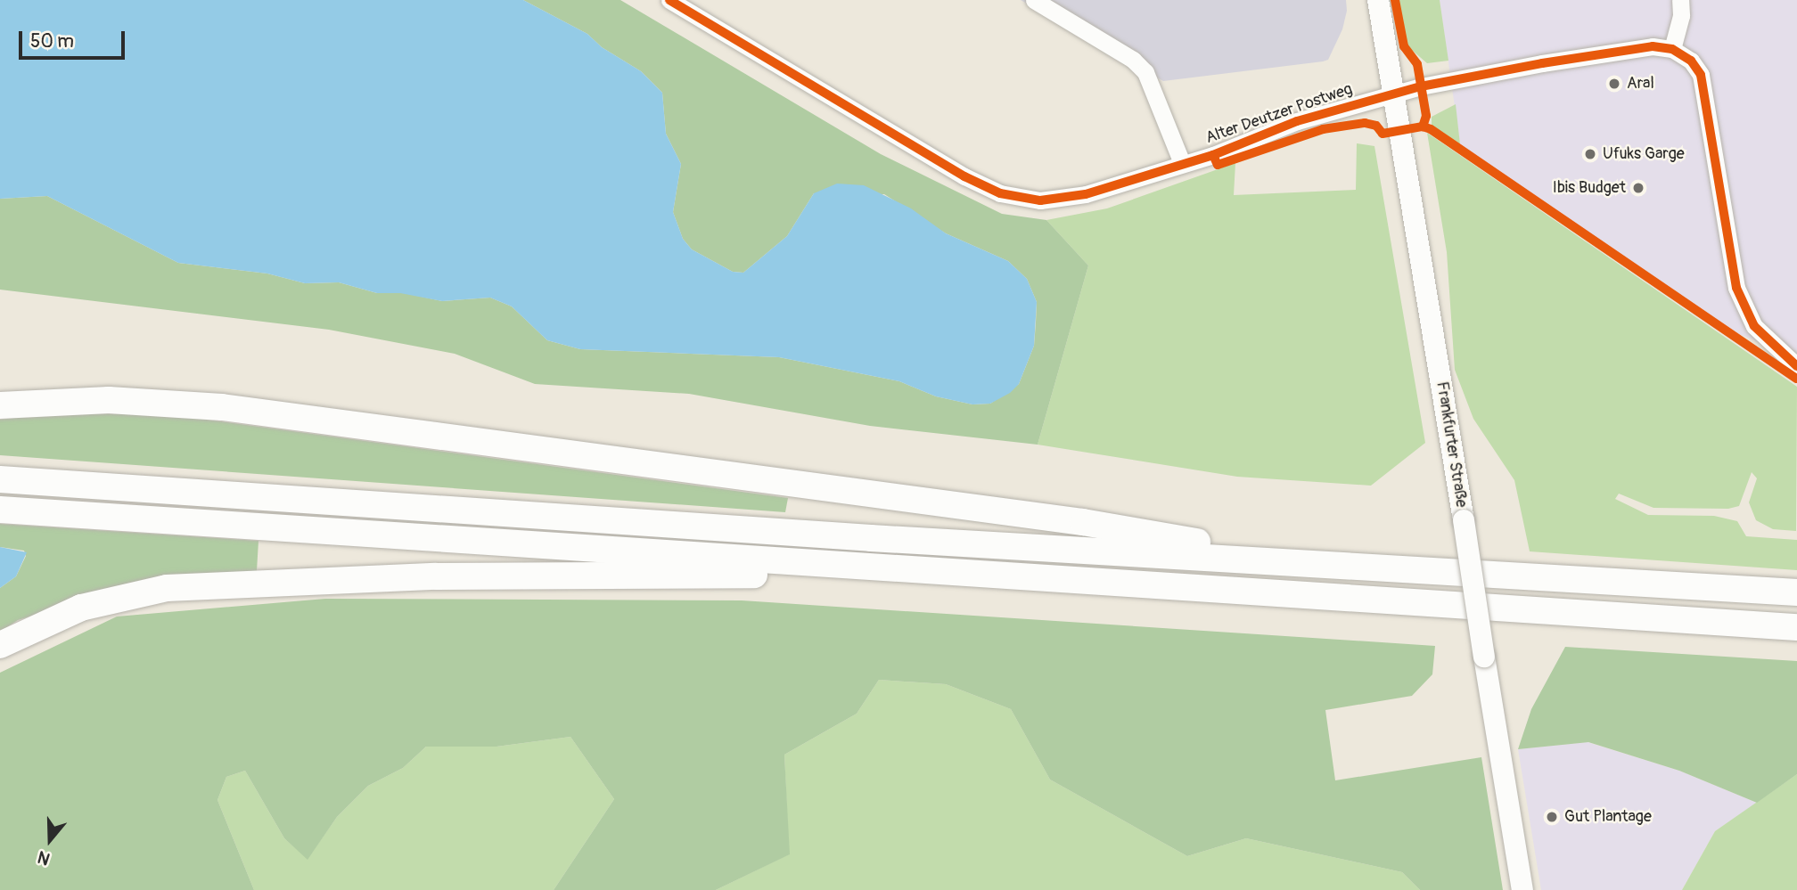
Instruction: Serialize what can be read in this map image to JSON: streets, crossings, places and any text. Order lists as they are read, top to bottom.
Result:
{
  "streets": {
    "main road": ["Frankfurter Straße"],
    "street": ["Alter Deutzer Postweg"]
  },
  "crossings": [
    ["Alter Deutzer Postweg", "Frankfurter Straße"]
  ],
  "places": [
    "Aral",
    "Ufuks Garge",
    "Ibis Budget",
    "Gut Plantage"
  ],
  "scale_bar": "50 m",
  "north": "bottom"
}
